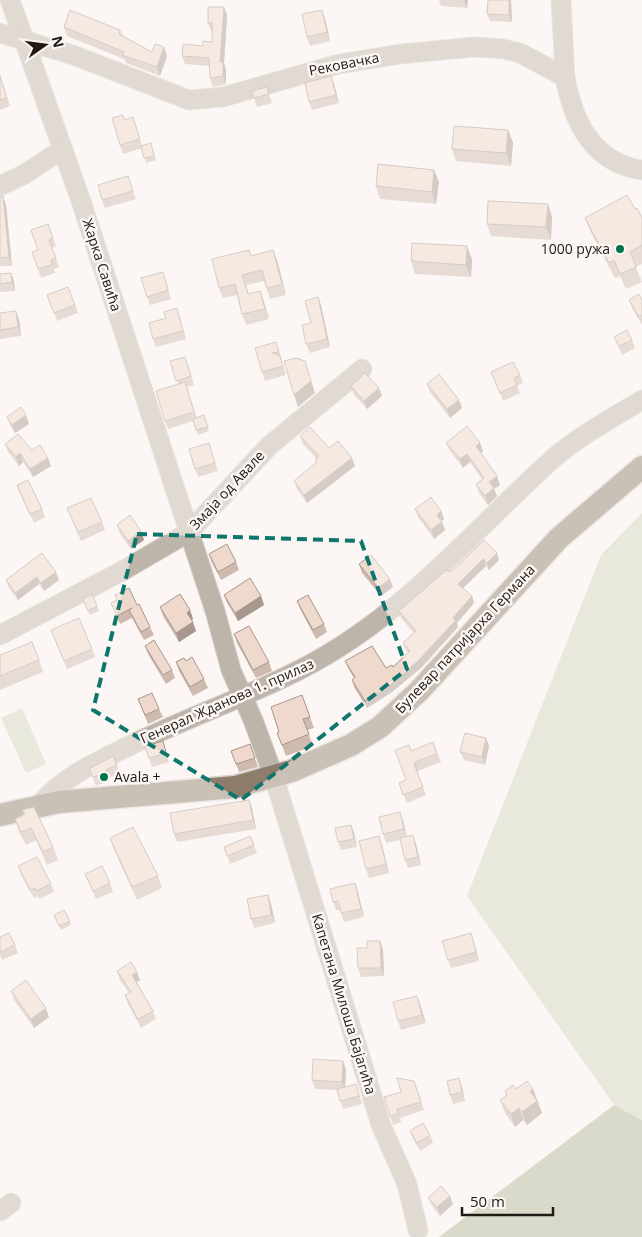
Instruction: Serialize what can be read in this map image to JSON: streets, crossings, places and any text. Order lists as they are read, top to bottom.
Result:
{
  "streets": {
    "main road": ["Булевар патријарха Германа"],
    "street": [
      "Рековачка",
      "Жарка Савића",
      "Змаја од Авале",
      "Генерал Жданова 1. прилаз",
      "Капетана Милоша Бајагића"
    ]
  },
  "crossings": [
    ["Рековачка", "Жарка Савића"],
    ["Жарка Савића", "Змаја од Авале"],
    ["Жарка Савића", "Генерал Жданова 1. прилаз"],
    ["Жарка Савића", "Капетана Милоша Бајагића"],
    ["Булевар патријарха Германа", "Генерал Жданова 1. прилаз"],
    ["Булевар патријарха Германа", "Капетана Милоша Бајагића"],
    ["Генерал Жданова 1. прилаз", "Капетана Милоша Бајагића"]
  ],
  "places": ["1000 ружа", "Avala +"],
  "scale_bar": "50 m",
  "north": "right"
}
